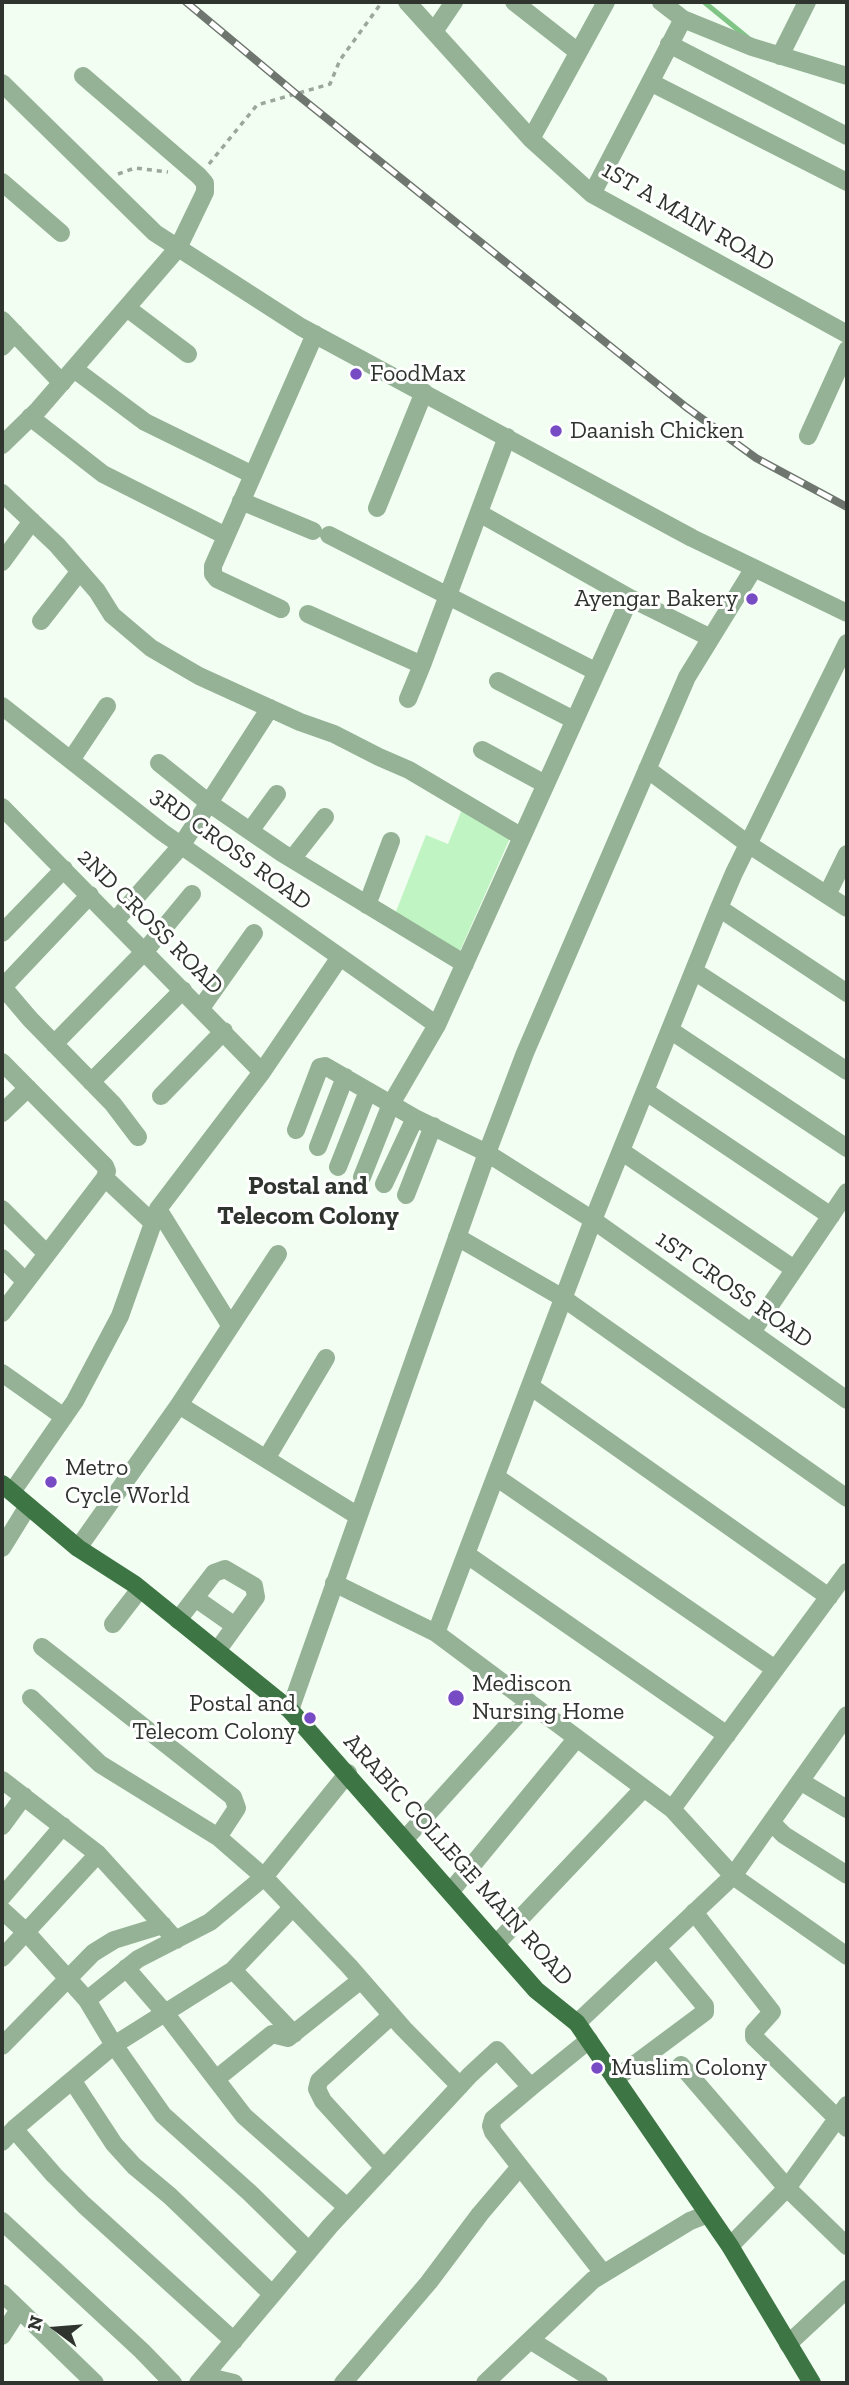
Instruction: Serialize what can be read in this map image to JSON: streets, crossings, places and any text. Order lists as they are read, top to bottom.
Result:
{
  "streets": {
    "main road": ["ARABIC COLLEGE MAIN ROAD"],
    "street": [
      "1ST A MAIN ROAD",
      "3RD CROSS ROAD",
      "2ND CROSS ROAD",
      "1ST CROSS ROAD"
    ]
  },
  "districts": ["Postal and Telecom Colony"],
  "places": [
    "FoodMax",
    "Daanish Chicken",
    "Ayengar Bakery",
    "Metro Cycle World",
    "Mediscon Nursing Home",
    "Postal and Telecom Colony",
    "Muslim Colony"
  ],
  "north": "left"
}
